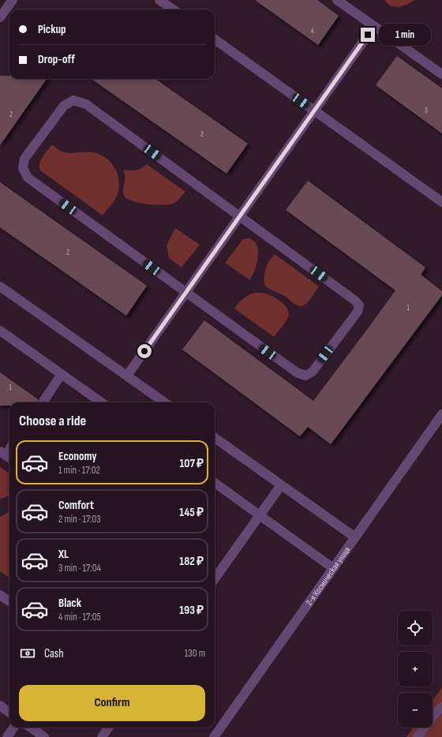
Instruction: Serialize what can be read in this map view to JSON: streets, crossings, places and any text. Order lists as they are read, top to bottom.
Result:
{
  "streets": {
    "street": ["2-я Космическая улица"]
  },
  "house_numbers": [
    "4",
    "3",
    "2",
    "2",
    "2",
    "1",
    "1"
  ],
  "page": {
    "banner": ["Pickup", "Drop-off"],
    "bubble": "1 min",
    "heading": "Choose a ride",
    "list": [
      {
        "name": "Economy",
        "note": "1 min · 17:02",
        "value": "107 ₽"
      },
      {
        "name": "Comfort",
        "note": "2 min · 17:03",
        "value": "145 ₽"
      },
      {
        "name": "XL",
        "note": "3 min · 17:04",
        "value": "182 ₽"
      },
      {
        "name": "Black",
        "note": "4 min · 17:05",
        "value": "193 ₽"
      }
    ],
    "map_buttons": ["+", "−"],
    "pay": ["Cash", "130 m"],
    "buttons": "Confirm"
  }
}
